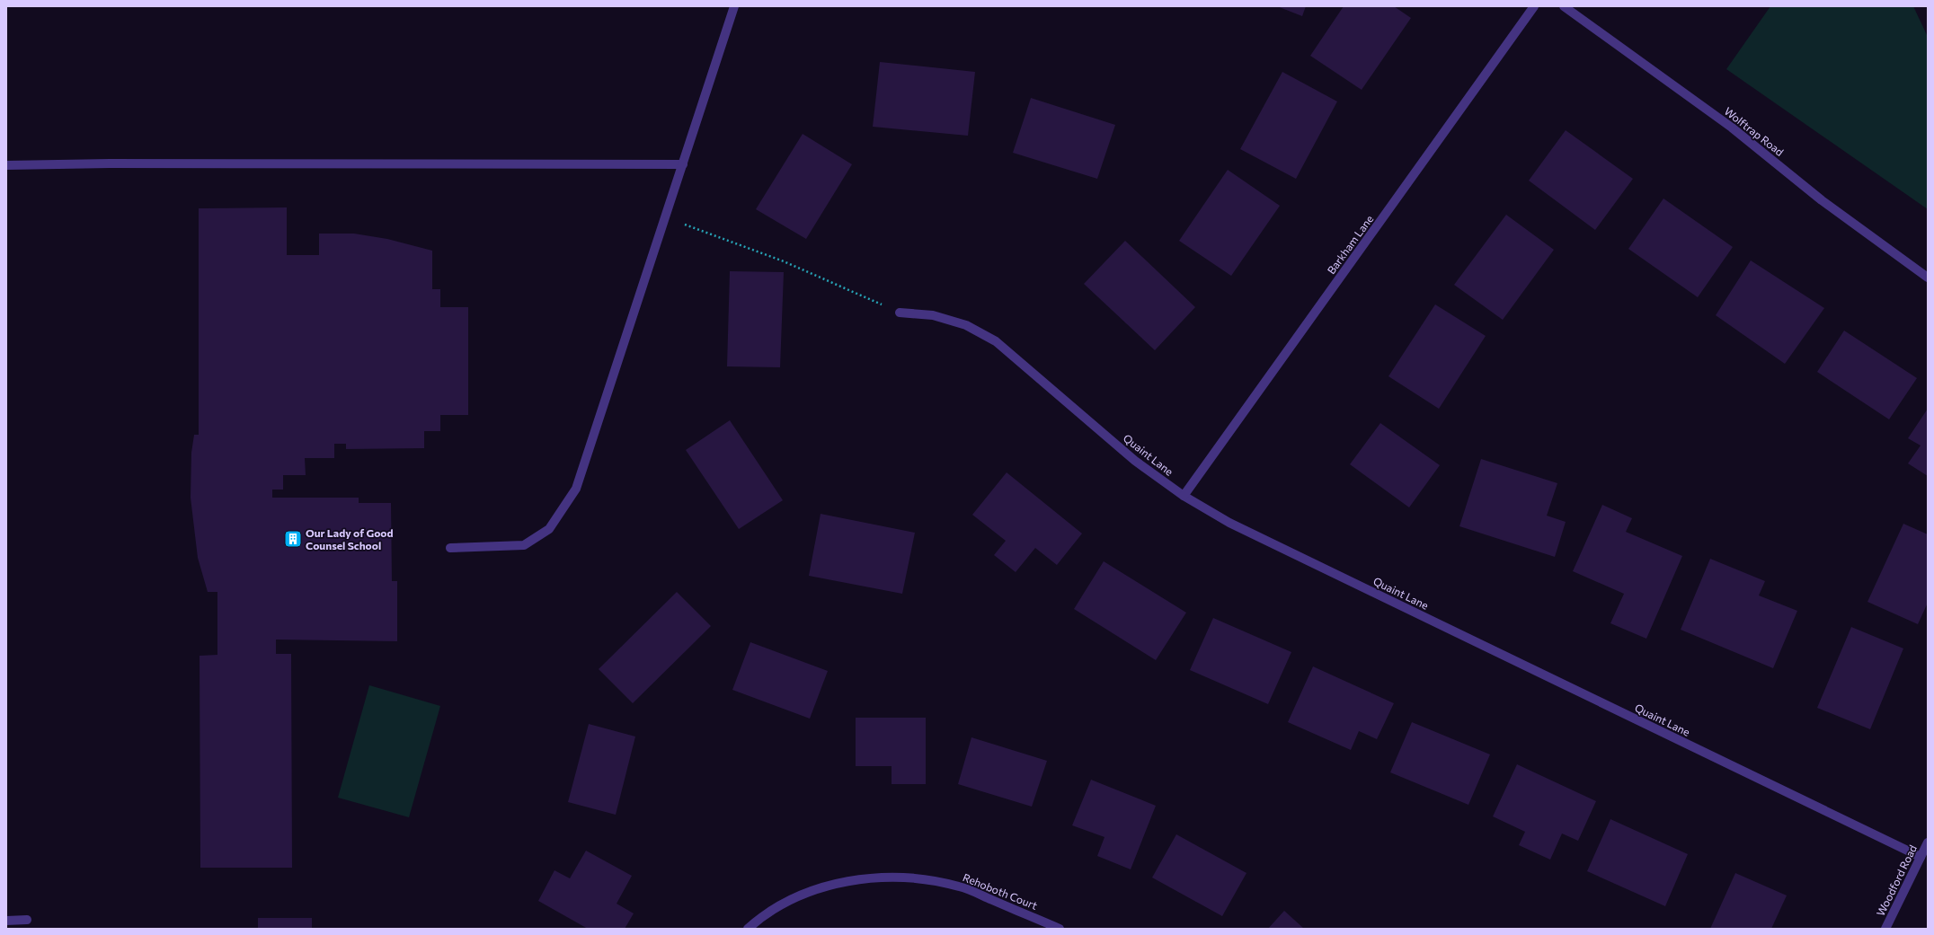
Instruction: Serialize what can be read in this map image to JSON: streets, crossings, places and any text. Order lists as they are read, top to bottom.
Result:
{
  "streets": {
    "street": [
      "Wolftrap Road",
      "Barkham Lane",
      "Quaint Lane",
      "Woodford Road",
      "Rehoboth Court"
    ]
  },
  "crossings": [
    ["Barkham Lane", "Quaint Lane"],
    ["Quaint Lane", "Woodford Road"]
  ],
  "places": {
    "building": ["Our Lady of Good Counsel School"]
  }
}
